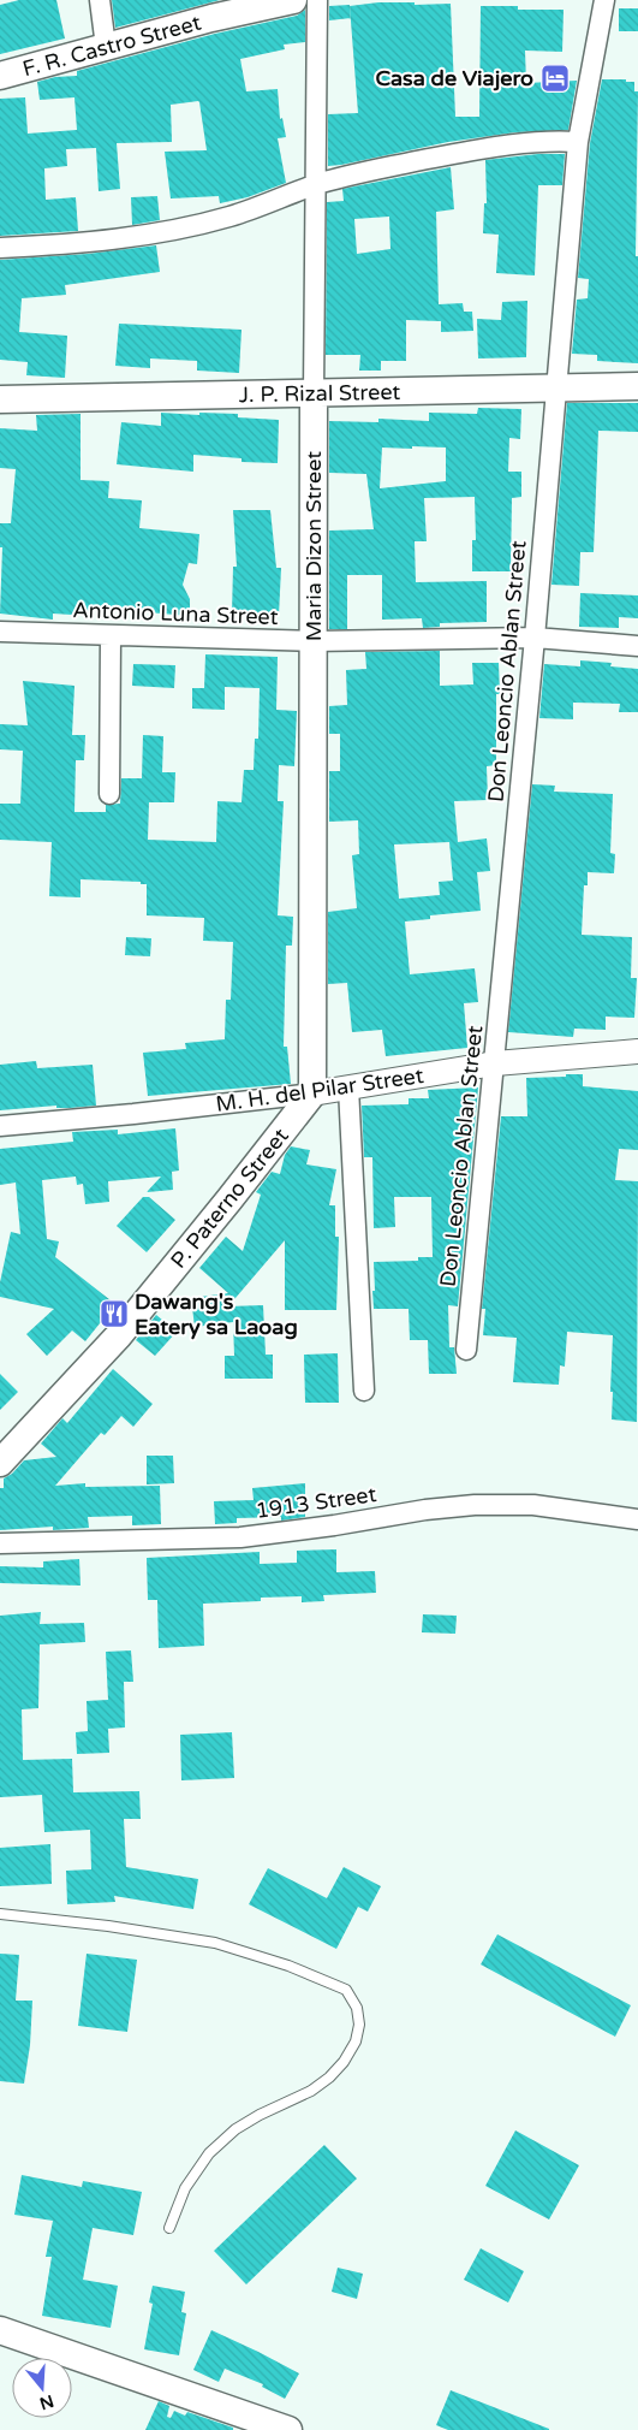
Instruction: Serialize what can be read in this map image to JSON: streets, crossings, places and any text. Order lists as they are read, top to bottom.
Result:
{
  "streets": {
    "main road": [
      "F. R. Castro Street",
      "J. P. Rizal Street",
      "Maria Dizon Street",
      "P. Paterno Street"
    ],
    "street": [
      "Antonio Luna Street",
      "Don Leoncio Ablan Street",
      "M. H. del Pilar Street",
      "1913 Street"
    ]
  },
  "crossings": [
    ["J. P. Rizal Street", "Maria Dizon Street"],
    ["J. P. Rizal Street", "Don Leoncio Ablan Street"],
    ["Maria Dizon Street", "Antonio Luna Street"],
    ["Maria Dizon Street", "M. H. del Pilar Street"],
    ["Maria Dizon Street", "P. Paterno Street"],
    ["Antonio Luna Street", "Don Leoncio Ablan Street"],
    ["Don Leoncio Ablan Street", "M. H. del Pilar Street"],
    ["M. H. del Pilar Street", "P. Paterno Street"]
  ],
  "places": {
    "hotel": ["Casa de Viajero"],
    "restaurant": ["Dawang's Eatery sa Laoag"]
  },
  "north": "bottom"
}
